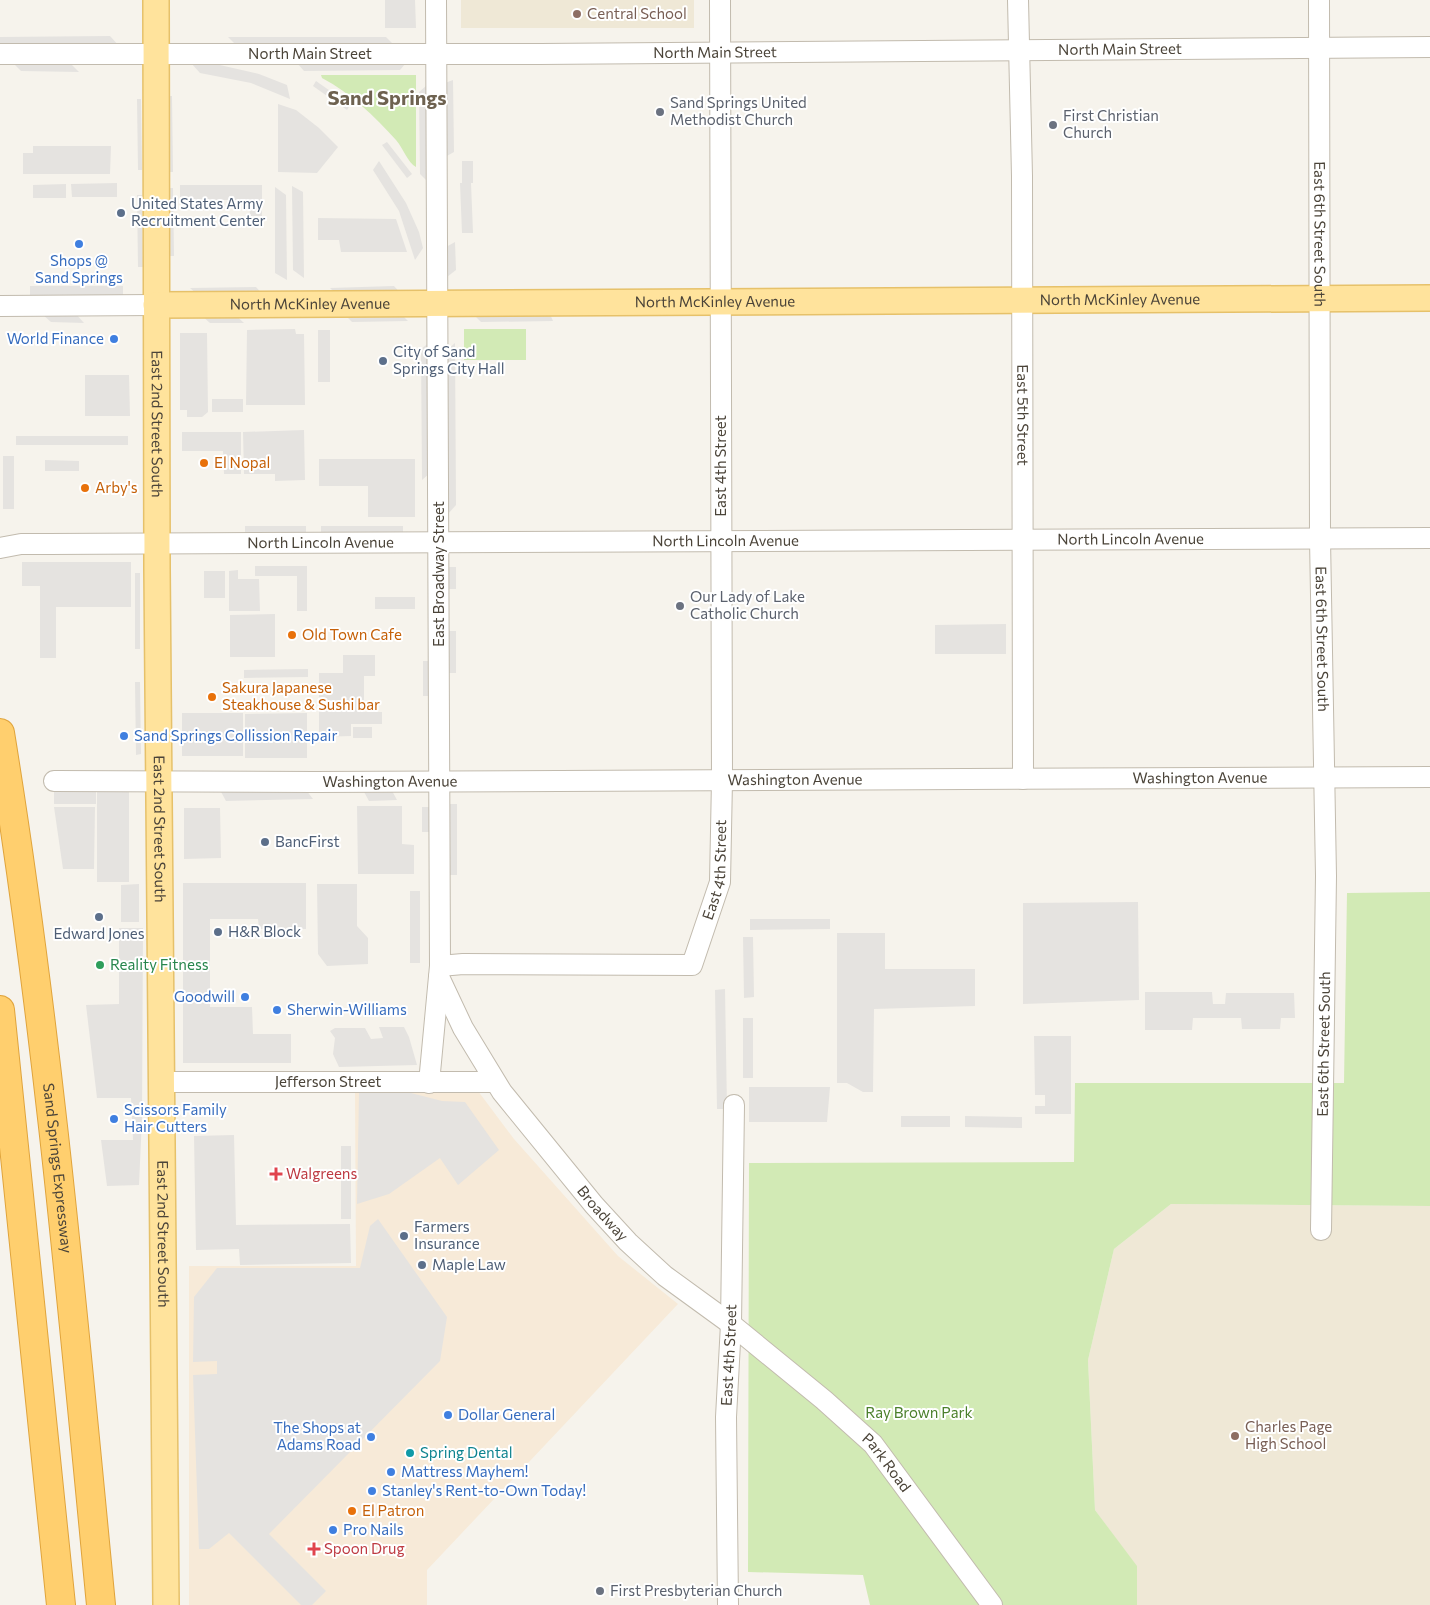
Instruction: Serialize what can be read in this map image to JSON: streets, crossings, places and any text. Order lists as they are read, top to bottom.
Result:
{
  "streets": {
    "highway": ["Sand Springs Expressway"],
    "main road": ["North McKinley Avenue", "East 2nd Street South"],
    "street": [
      "North Main Street",
      "East 6th Street South",
      "East 5th Street",
      "East 4th Street",
      "North Lincoln Avenue",
      "East Broadway Street",
      "Washington Avenue",
      "Jefferson Street",
      "Broadway",
      "Park Road"
    ]
  },
  "crossings": [
    ["North Main Street", "East 6th Street South"],
    ["North Main Street", "East 5th Street"],
    ["North Main Street", "East 2nd Street South"],
    ["North Main Street", "East 4th Street"],
    ["North Main Street", "East Broadway Street"],
    ["East 6th Street South", "North McKinley Avenue"],
    ["East 6th Street South", "North Lincoln Avenue"],
    ["East 6th Street South", "Washington Avenue"],
    ["North McKinley Avenue", "East 5th Street"],
    ["North McKinley Avenue", "East 2nd Street South"],
    ["North McKinley Avenue", "East 4th Street"],
    ["North McKinley Avenue", "East Broadway Street"],
    ["East 5th Street", "North Lincoln Avenue"],
    ["East 5th Street", "Washington Avenue"],
    ["East 2nd Street South", "North Lincoln Avenue"],
    ["East 2nd Street South", "Washington Avenue"],
    ["East 2nd Street South", "Jefferson Street"],
    ["East 4th Street", "North Lincoln Avenue"],
    ["East 4th Street", "East Broadway Street"],
    ["East 4th Street", "Washington Avenue"],
    ["East 4th Street", "Broadway"],
    ["East 4th Street", "Park Road"],
    ["North Lincoln Avenue", "East Broadway Street"],
    ["East Broadway Street", "Washington Avenue"],
    ["East Broadway Street", "Jefferson Street"],
    ["East Broadway Street", "Broadway"],
    ["Jefferson Street", "Broadway"],
    ["Broadway", "Park Road"]
  ],
  "districts": ["Sand Springs"],
  "parks": ["Ray Brown Park"],
  "places": {
    "other": [
      "Central School",
      "Sand Springs United Methodist Church",
      "First Christian Church",
      "United States Army Recruitment Center",
      "Shops @ Sand Springs",
      "World Finance",
      "City of Sand Springs City Hall",
      "El Nopal",
      "Arby's",
      "Our Lady of Lake Catholic Church",
      "Old Town Cafe",
      "Sakura Japanese Steakhouse & Sushi bar",
      "Sand Springs Collission Repair",
      "BancFirst",
      "Edward Jones",
      "H&R Block",
      "Reality Fitness",
      "Goodwill",
      "Sherwin-Williams",
      "Scissors Family Hair Cutters",
      "Farmers Insurance",
      "Maple Law",
      "Dollar General",
      "Charles Page High School",
      "The Shops at Adams Road",
      "Spring Dental",
      "Mattress Mayhem!",
      "Stanley's Rent-to-Own Today!",
      "El Patron",
      "Pro Nails",
      "First Presbyterian Church"
    ],
    "health": ["Walgreens", "Spoon Drug"]
  }
}
